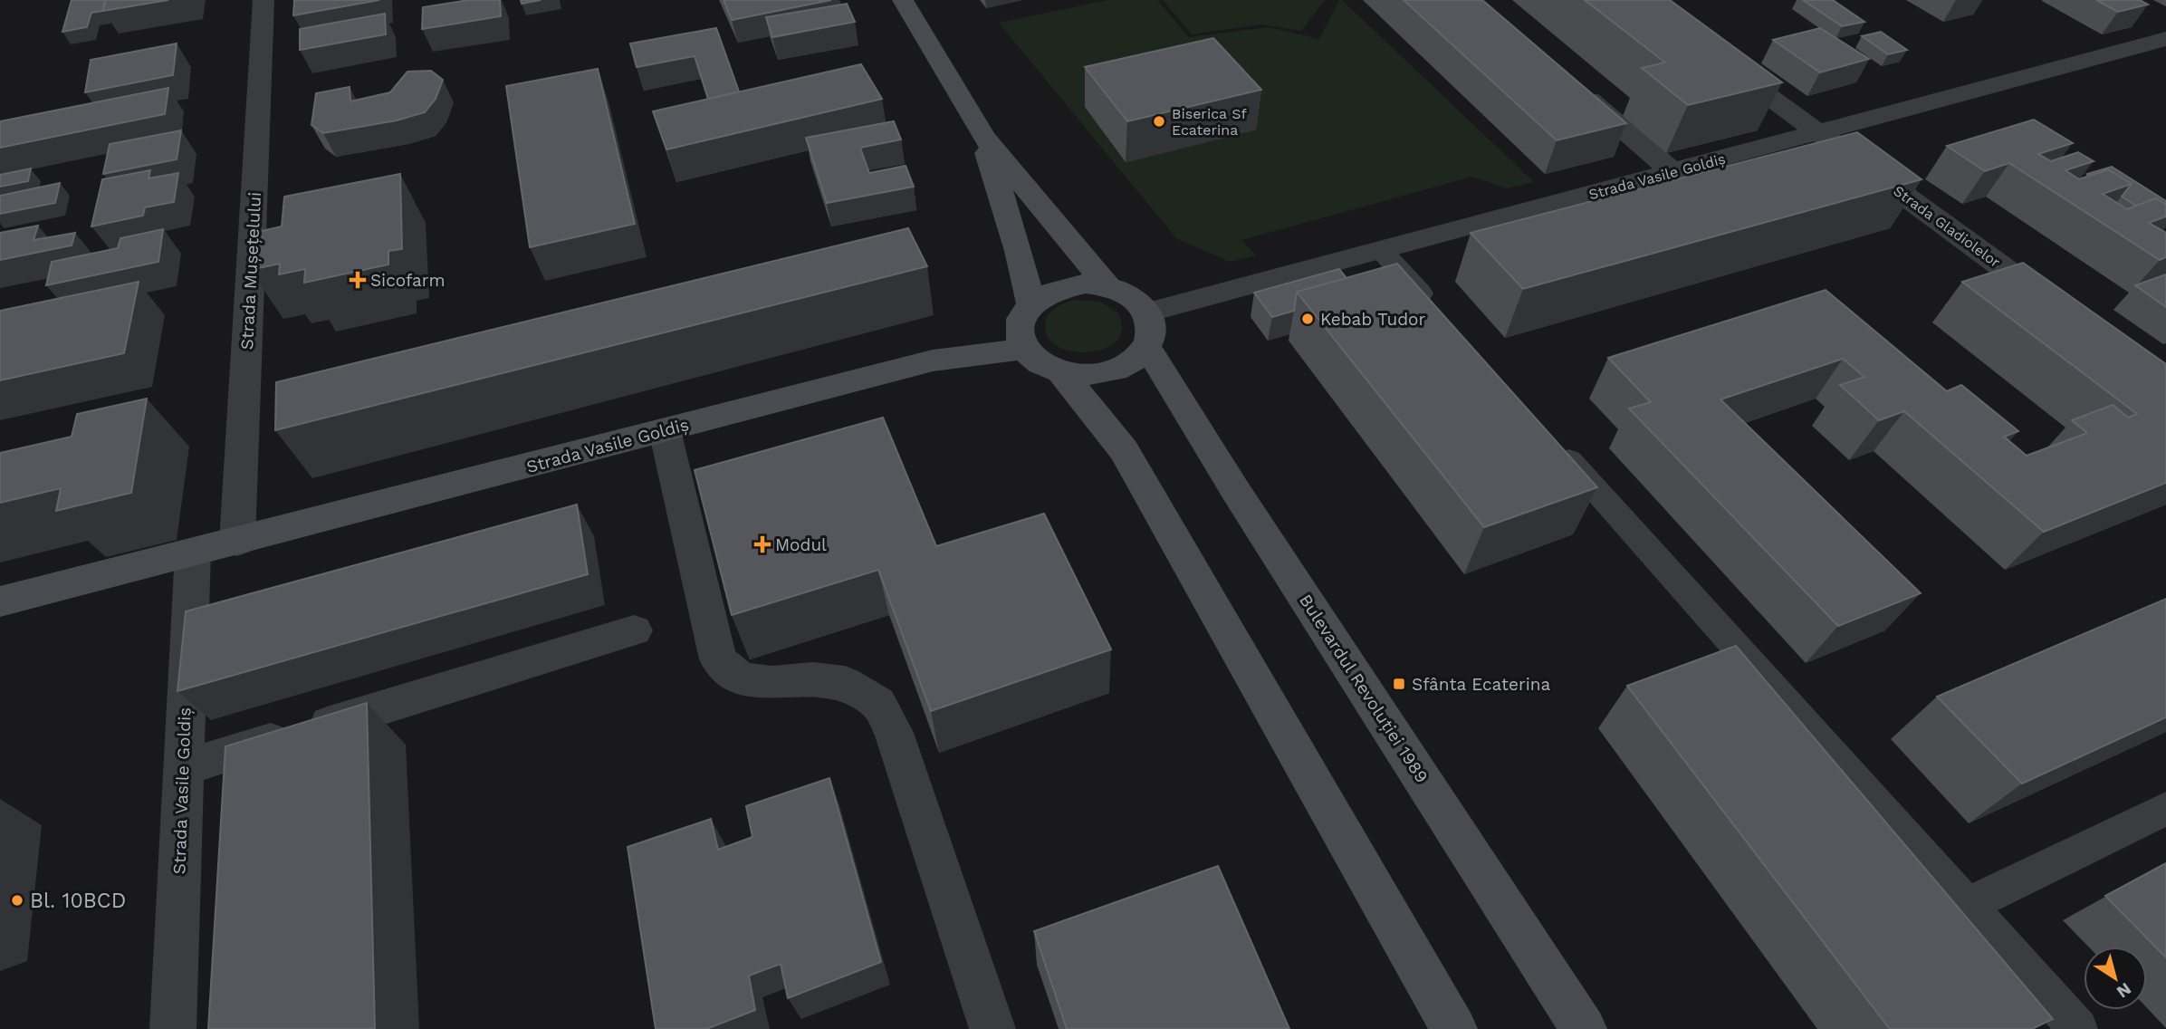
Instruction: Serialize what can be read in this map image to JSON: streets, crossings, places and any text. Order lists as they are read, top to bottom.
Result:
{
  "streets": {
    "main road": ["Strada Vasile Goldiș", "Bulevardul Revoluției 1989"],
    "street": ["Strada Gladiolelor", "Strada Mușețelului"]
  },
  "crossings": [
    ["Strada Vasile Goldiș", "Strada Gladiolelor"],
    ["Strada Vasile Goldiș", "Strada Mușețelului"],
    ["Strada Vasile Goldiș", "Bulevardul Revoluției 1989"]
  ],
  "places": {
    "other": ["Biserica Sf Ecaterina", "Kebab Tudor", "Bl. 10BCD"],
    "health": ["Sicofarm", "Modul"],
    "transit": ["Sfânta Ecaterina"]
  },
  "north": "bottom right"
}
